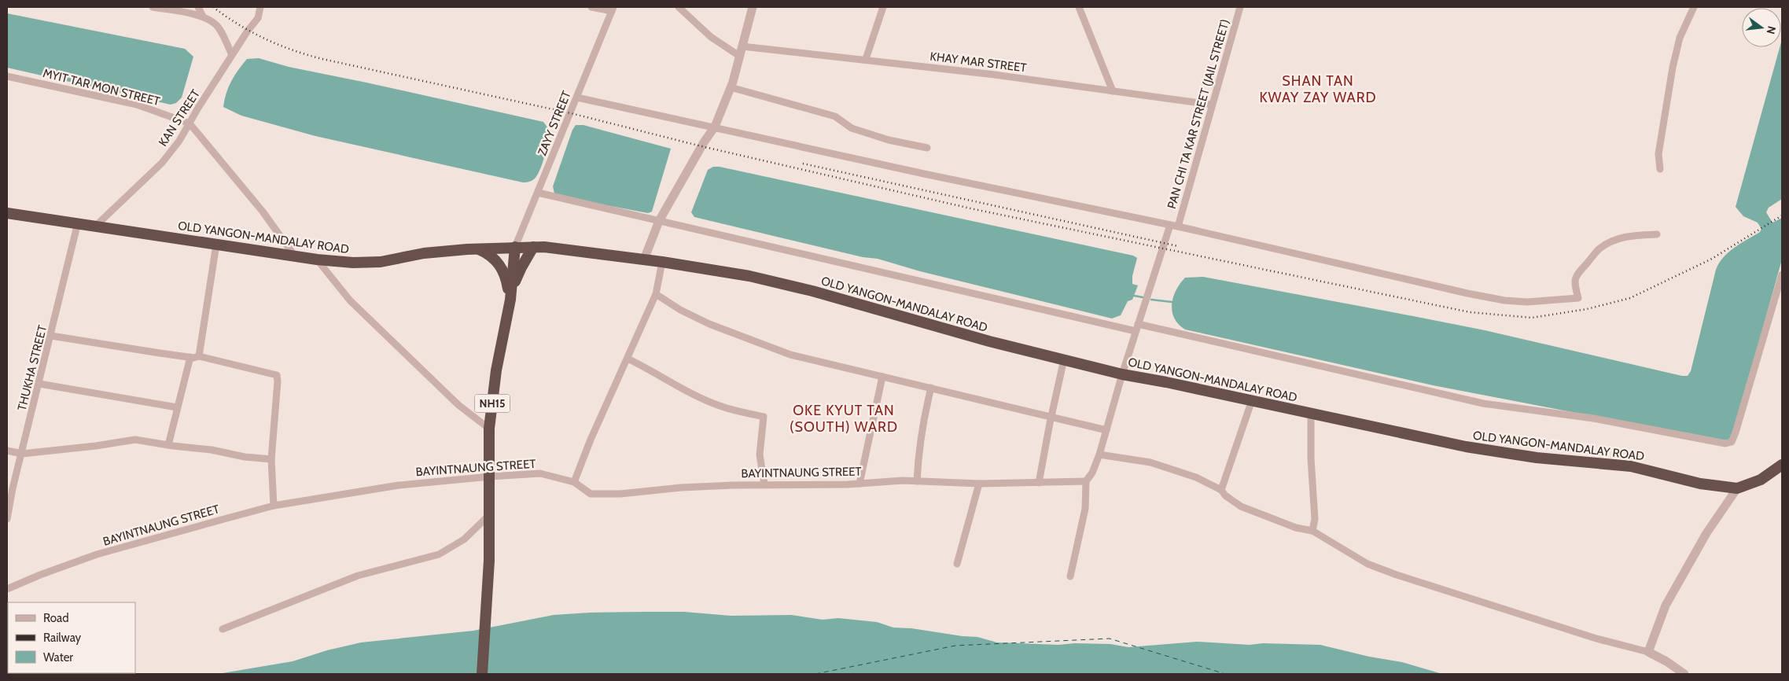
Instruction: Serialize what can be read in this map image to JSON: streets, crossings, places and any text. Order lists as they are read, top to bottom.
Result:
{
  "streets": {
    "highway": ["OLD YANGON-MANDALAY ROAD", "NH15"],
    "street": [
      "KHAY MAR STREET",
      "MYIT TAR MON STREET",
      "PAN CHI TA KAR STREET (JAIL STREET)",
      "KAN STREET",
      "ZAYY STREET",
      "THUKHA STREET",
      "BAYINTNAUNG STREET"
    ]
  },
  "crossings": [
    ["KHAY MAR STREET", "PAN CHI TA KAR STREET (JAIL STREET)"],
    ["MYIT TAR MON STREET", "KAN STREET"],
    ["KAN STREET", "OLD YANGON-MANDALAY ROAD"],
    ["ZAYY STREET", "OLD YANGON-MANDALAY ROAD"],
    ["ZAYY STREET", "NH15"],
    ["OLD YANGON-MANDALAY ROAD", "THUKHA STREET"],
    ["OLD YANGON-MANDALAY ROAD", "NH15"],
    ["NH15", "BAYINTNAUNG STREET"]
  ],
  "districts": ["SHAN TAN KWAY ZAY WARD", "OKE KYUT TAN (SOUTH) WARD"],
  "legend": ["Road", "Railway", "Water"],
  "north": "right"
}
